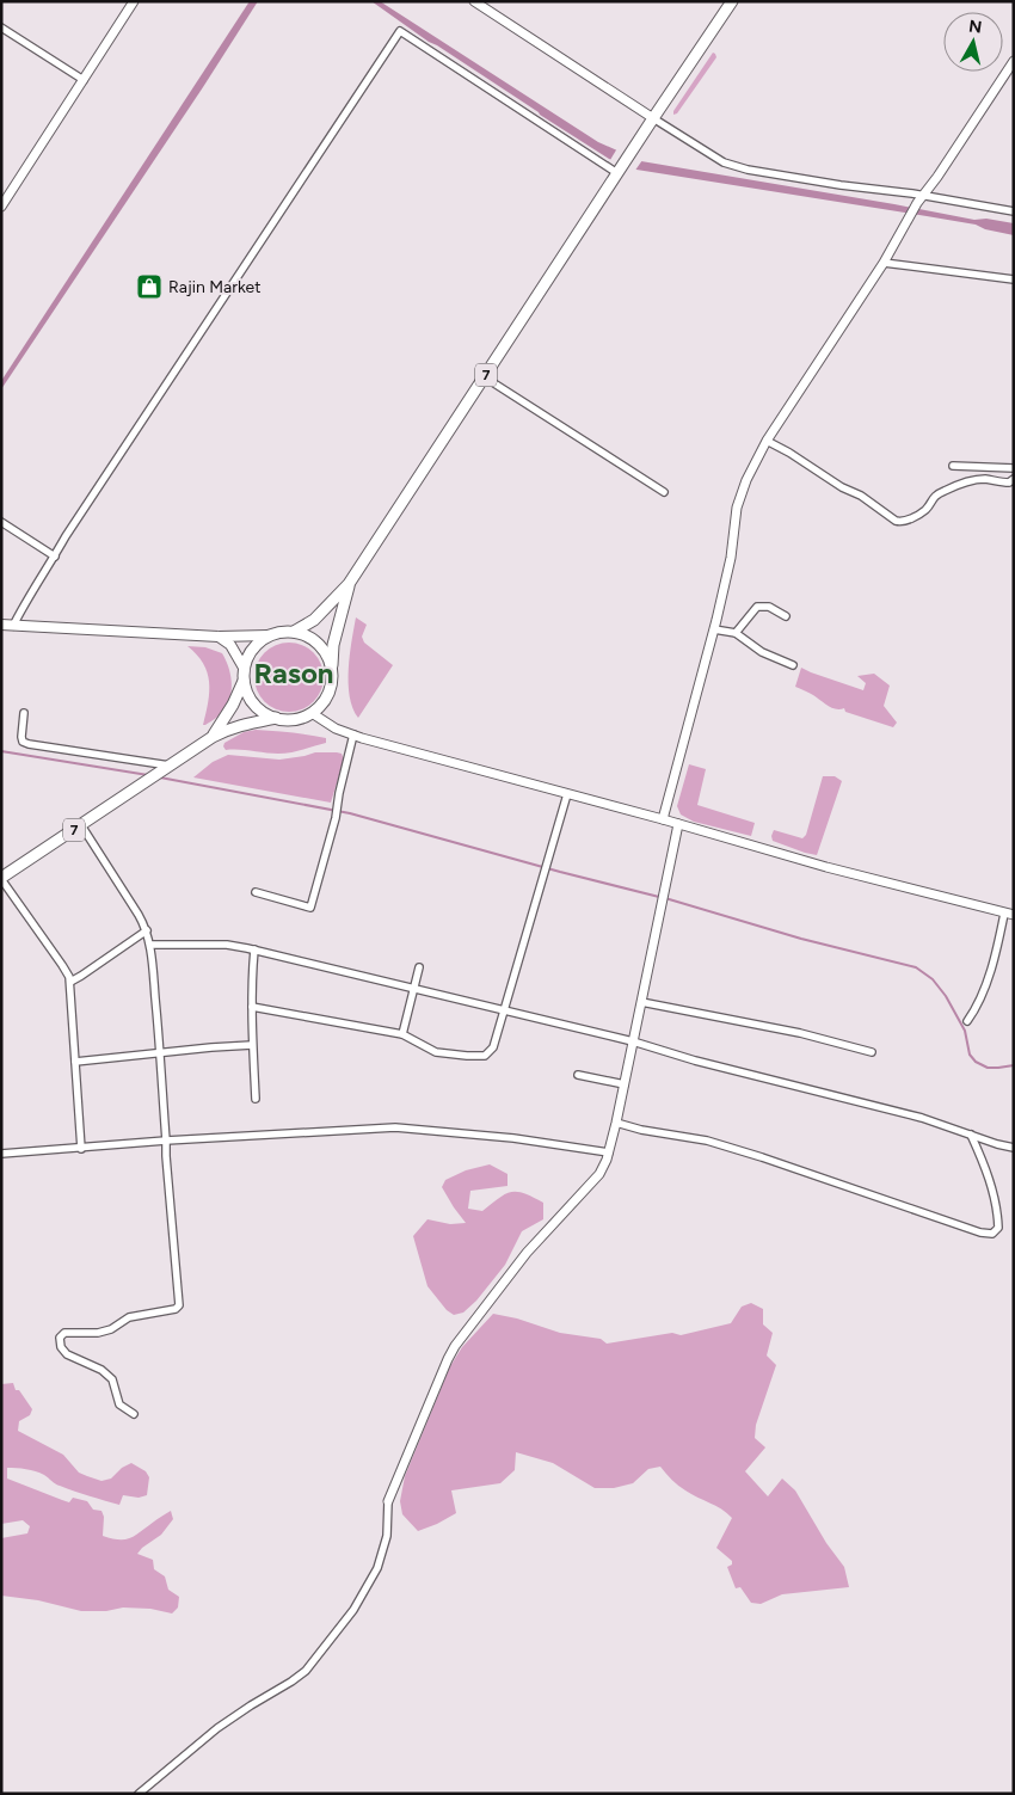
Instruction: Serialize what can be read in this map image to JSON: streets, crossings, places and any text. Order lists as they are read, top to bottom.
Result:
{
  "streets": {
    "highway": ["7"]
  },
  "districts": ["Rason"],
  "places": {
    "shop": ["Rajin Market"]
  },
  "north": "top"
}
